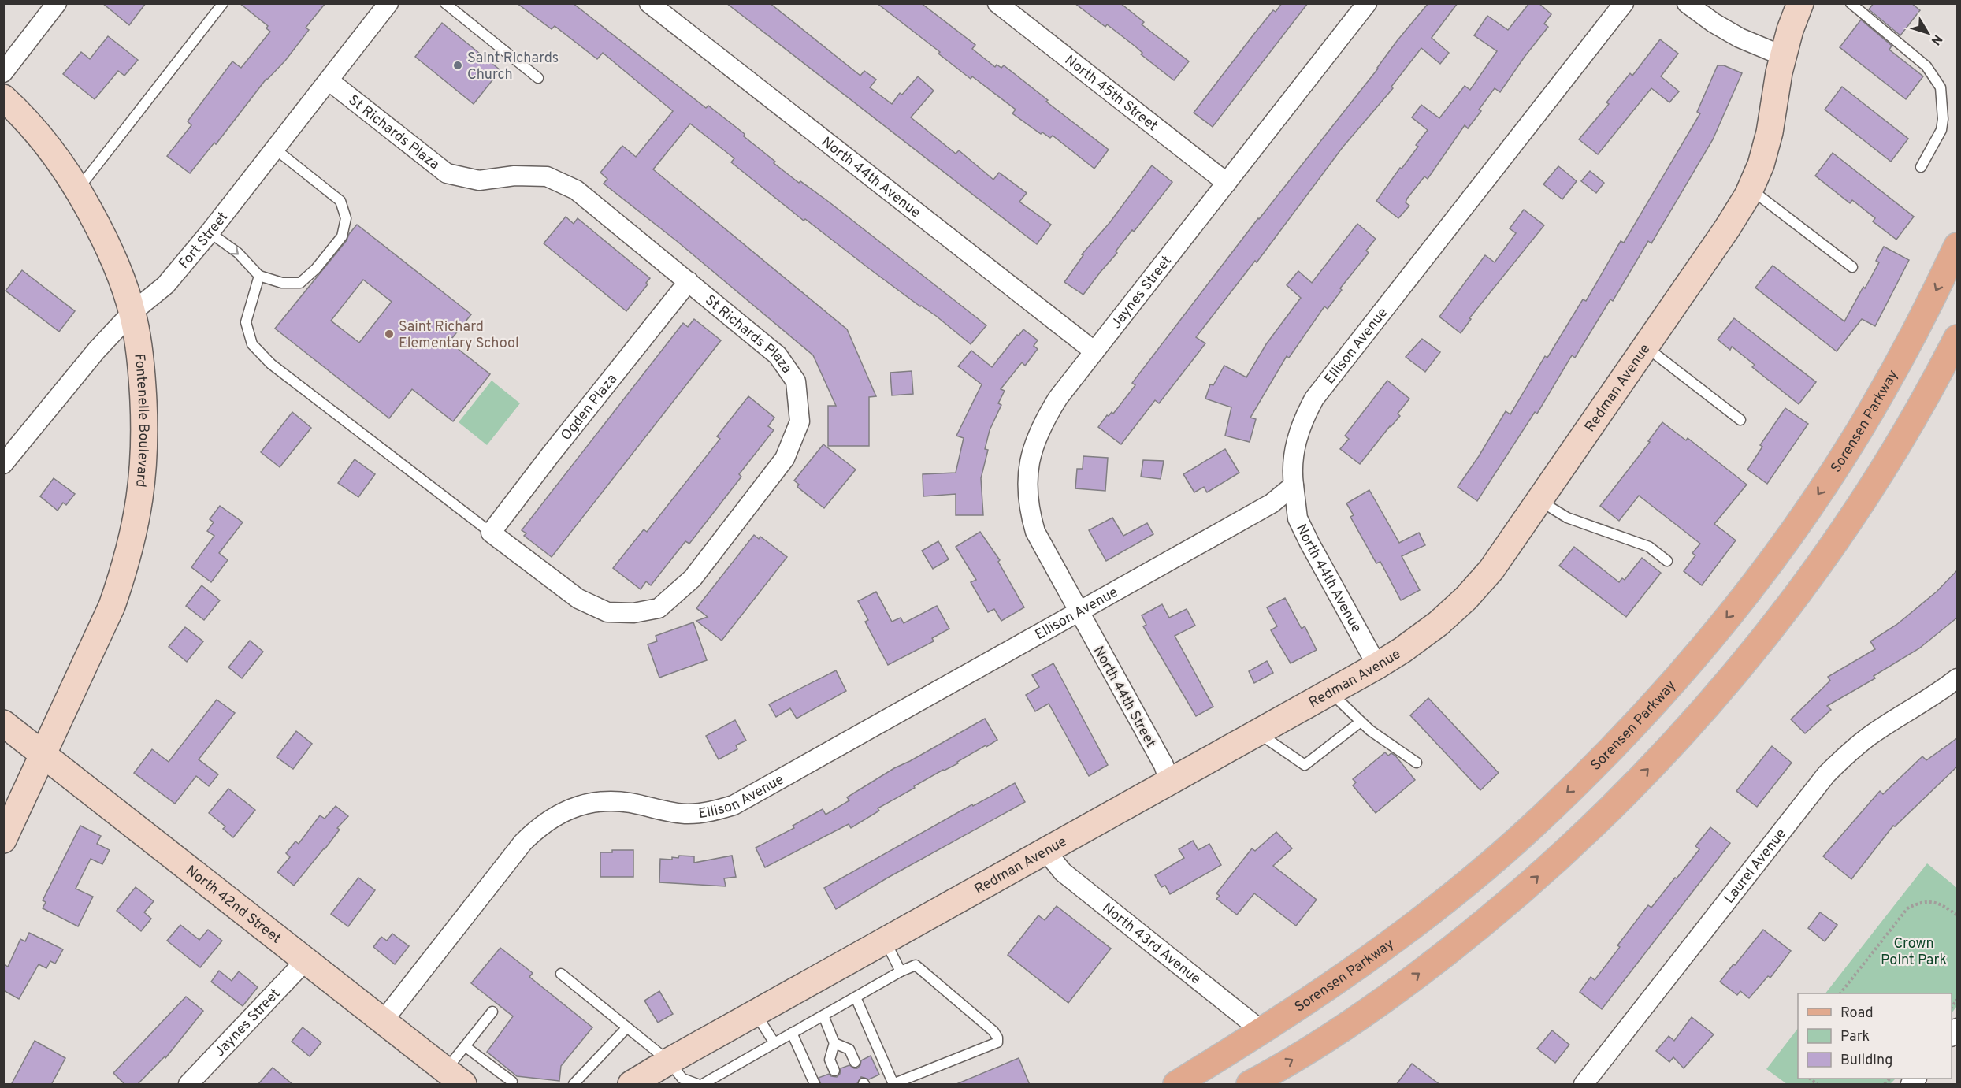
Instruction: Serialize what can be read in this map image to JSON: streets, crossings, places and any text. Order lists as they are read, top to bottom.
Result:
{
  "streets": {
    "main road": ["Sorensen Parkway"],
    "street": [
      "North 45th Street",
      "St Richards Plaza",
      "North 44th Avenue",
      "Fort Street",
      "Jaynes Street",
      "Ellison Avenue",
      "Redman Avenue",
      "Ogden Plaza",
      "Fontenelle Boulevard",
      "North 44th Street",
      "Laurel Avenue",
      "North 42nd Street",
      "North 43rd Avenue"
    ]
  },
  "crossings": [
    ["North 45th Street", "Jaynes Street"],
    ["St Richards Plaza", "Fort Street"],
    ["St Richards Plaza", "Ogden Plaza"],
    ["North 44th Avenue", "Jaynes Street"],
    ["North 44th Avenue", "Ellison Avenue"],
    ["North 44th Avenue", "Redman Avenue"],
    ["Fort Street", "Fontenelle Boulevard"],
    ["Jaynes Street", "Ellison Avenue"],
    ["Jaynes Street", "North 44th Street"],
    ["Jaynes Street", "North 42nd Street"],
    ["Ellison Avenue", "North 44th Street"],
    ["Ellison Avenue", "North 42nd Street"],
    ["Redman Avenue", "North 44th Street"],
    ["Redman Avenue", "North 43rd Avenue"],
    ["Fontenelle Boulevard", "North 42nd Street"],
    ["Sorensen Parkway", "North 43rd Avenue"]
  ],
  "parks": ["Crown Point Park"],
  "places": ["Saint Richards Church", "Saint Richard Elementary School"],
  "legend": ["Road", "Park", "Building"],
  "north": "bottom right"
}
